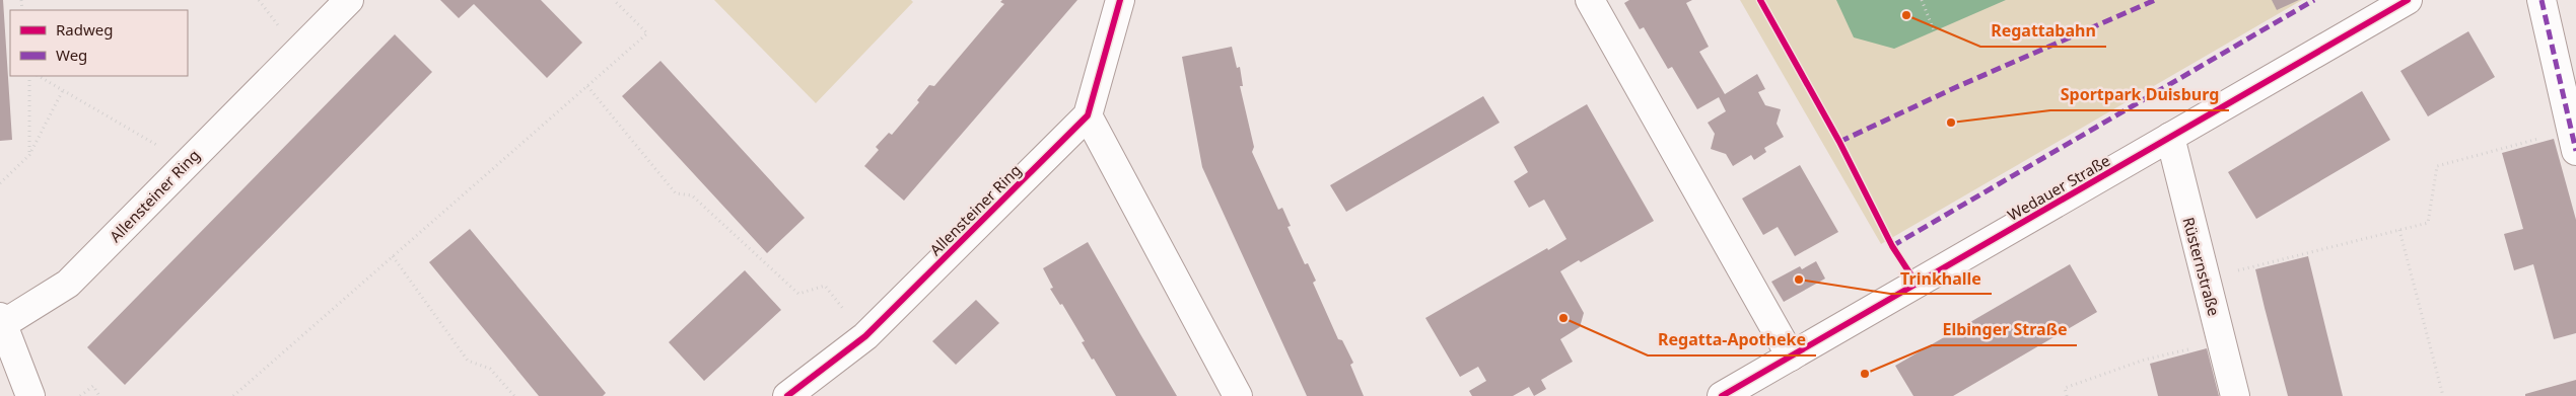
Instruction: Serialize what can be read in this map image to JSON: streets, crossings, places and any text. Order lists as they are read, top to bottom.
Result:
{
  "streets": {
    "street": ["Wedauer Straße", "Allensteiner Ring", "Rüsternstraße"]
  },
  "crossings": [
    ["Wedauer Straße", "Rüsternstraße"]
  ],
  "places": [
    "Regattabahn",
    "Sportpark Duisburg",
    "Trinkhalle",
    "Regatta-Apotheke",
    "Elbinger Straße"
  ],
  "legend": ["Radweg", "Weg"]
}
